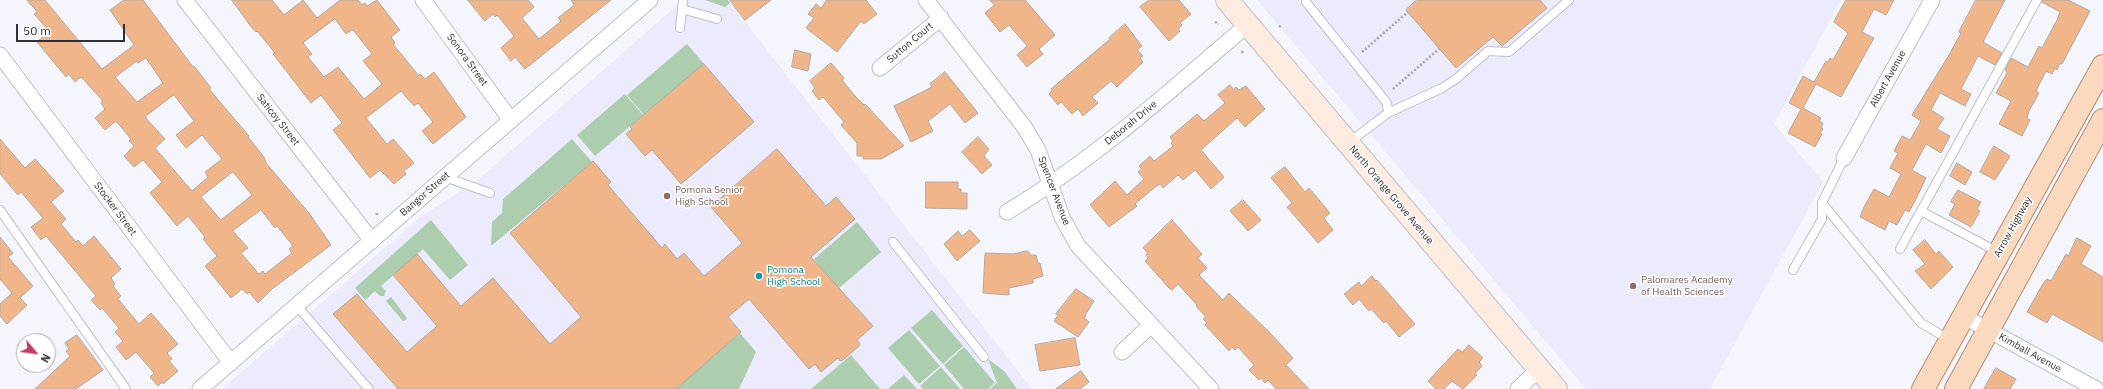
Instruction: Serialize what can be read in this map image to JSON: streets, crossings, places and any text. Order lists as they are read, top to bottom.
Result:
{
  "streets": {
    "main road": ["North Orange Grove Avenue", "Arrow Highway"],
    "street": [
      "Sutton Court",
      "Sonora Street",
      "Albert Avenue",
      "Saticoy Street",
      "Deborah Drive",
      "Spencer Avenue",
      "Bangor Street",
      "Stocker Street",
      "Kimball Avenue"
    ]
  },
  "crossings": [
    ["Sutton Court", "Spencer Avenue"],
    ["Sonora Street", "Bangor Street"],
    ["Saticoy Street", "Bangor Street"],
    ["Deborah Drive", "Spencer Avenue"],
    ["Deborah Drive", "North Orange Grove Avenue"],
    ["Bangor Street", "Stocker Street"],
    ["Arrow Highway", "Kimball Avenue"]
  ],
  "places": ["Pomona Senior High School", "Pomona High School", "Palomares Academy of Health Sciences"],
  "scale_bar": "50 m",
  "north": "bottom right"
}
